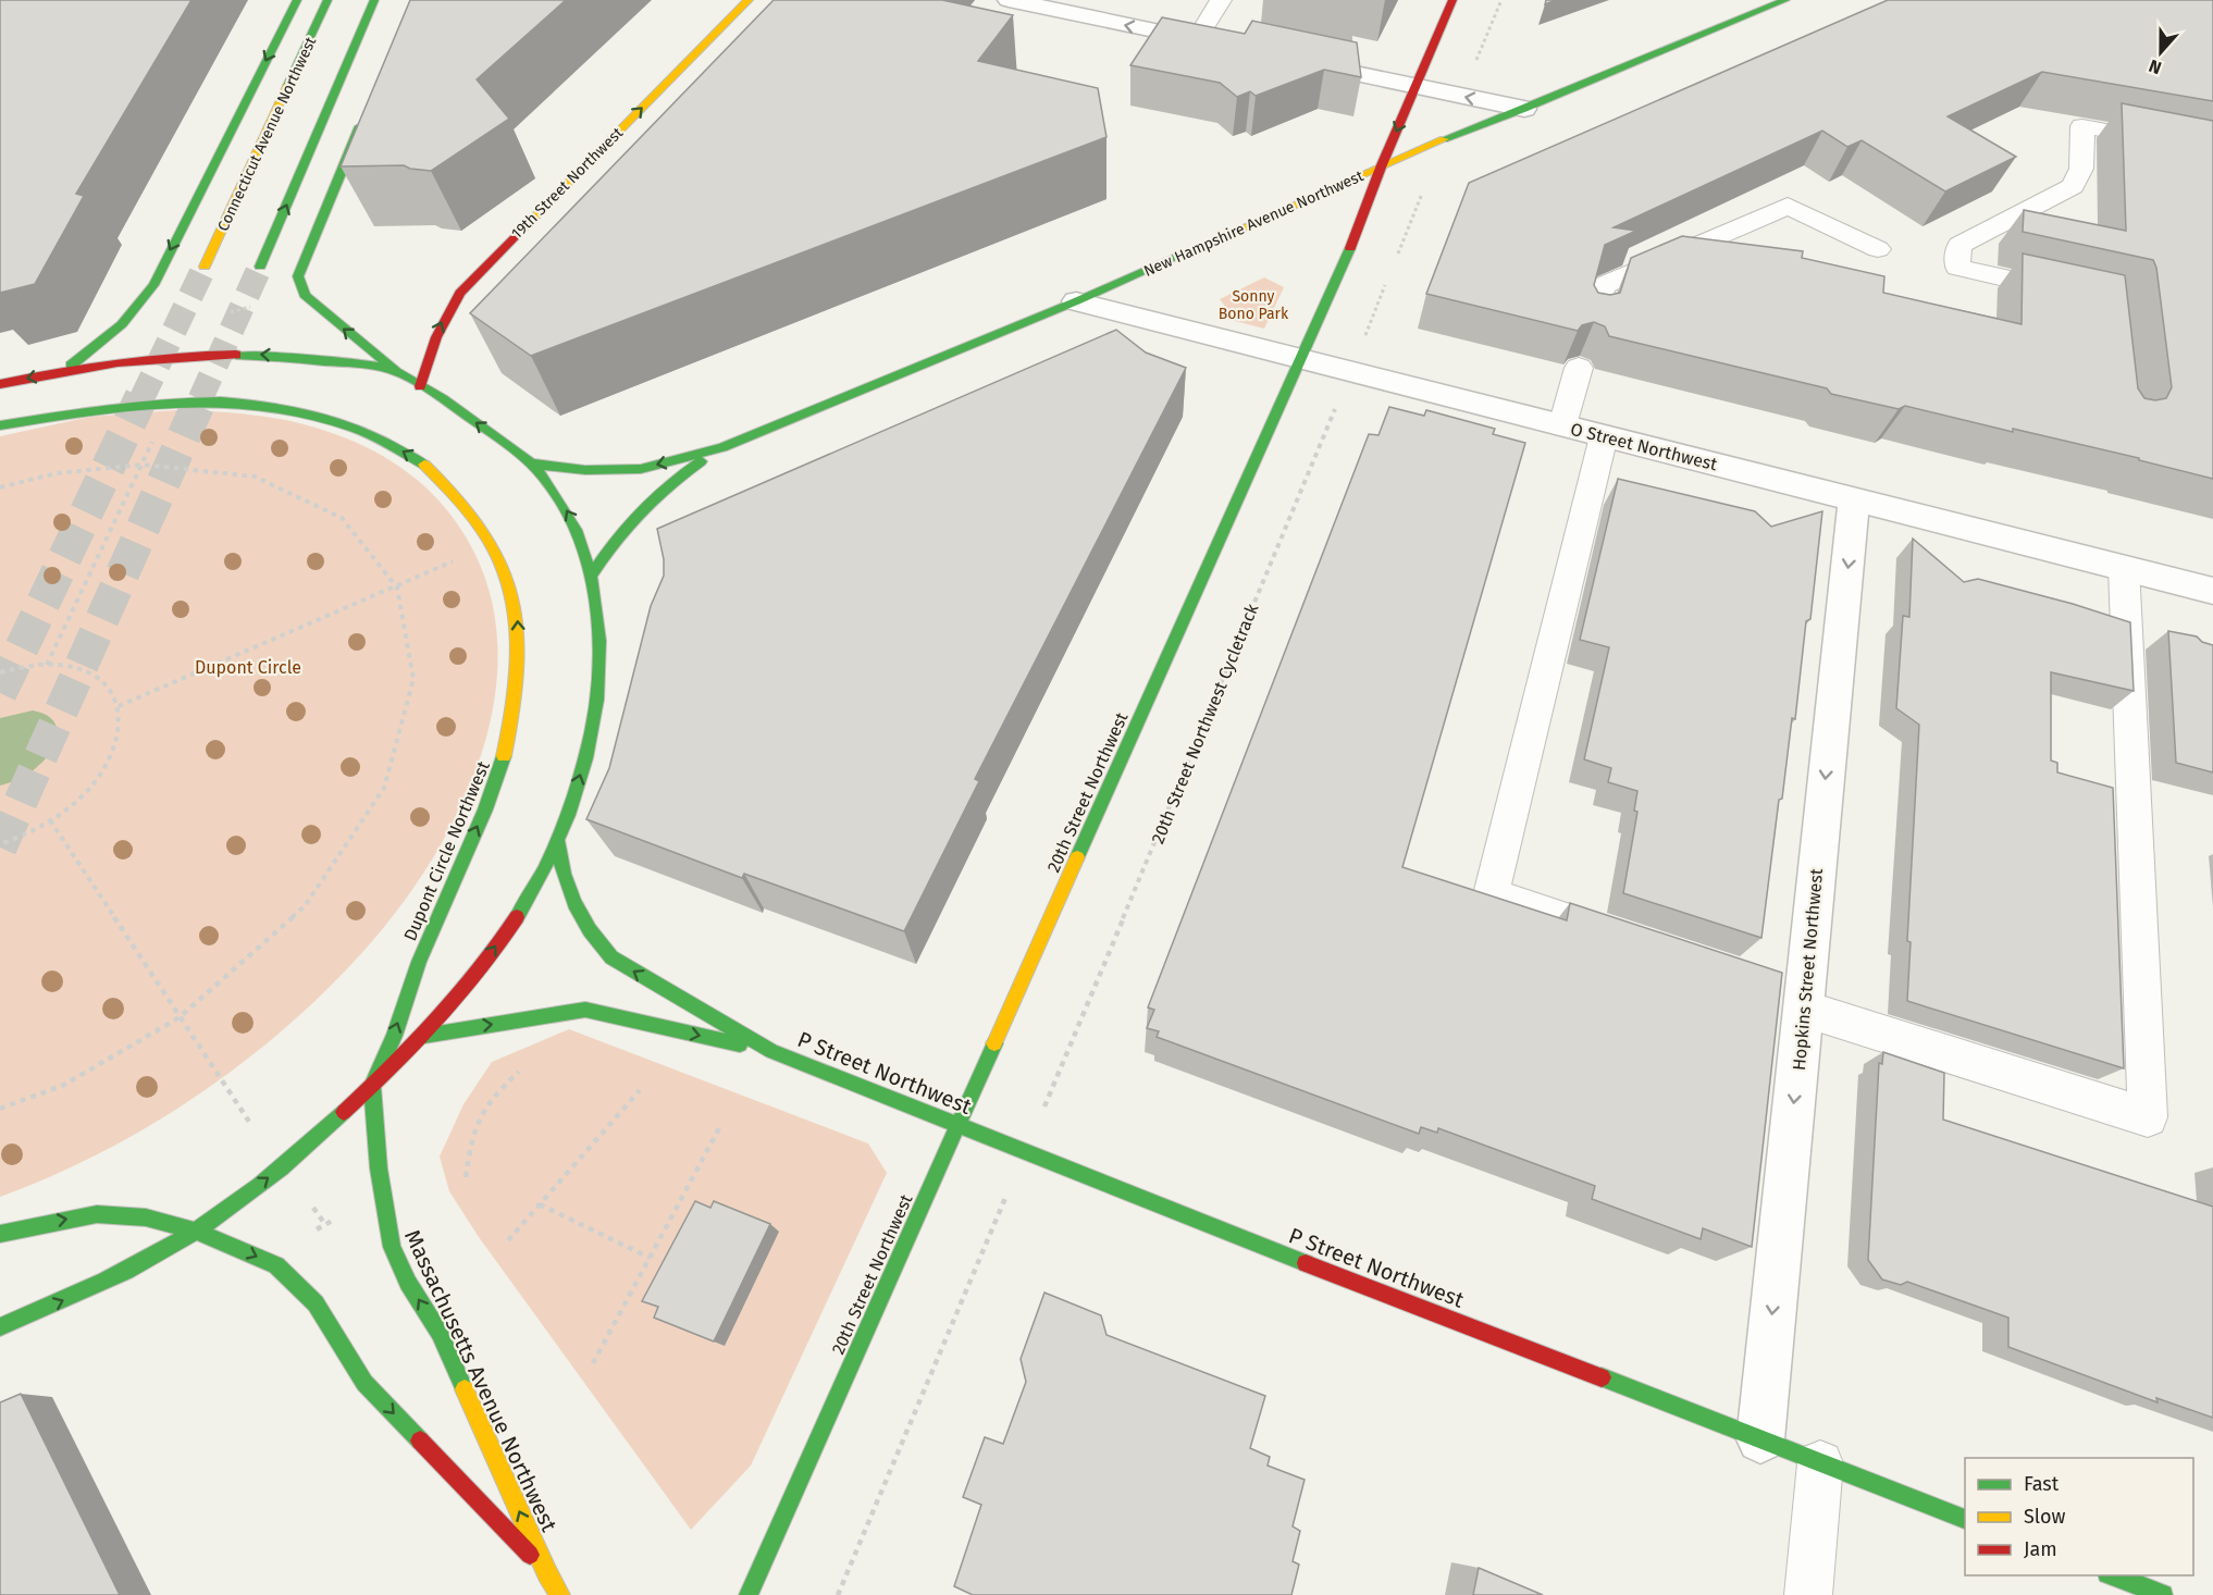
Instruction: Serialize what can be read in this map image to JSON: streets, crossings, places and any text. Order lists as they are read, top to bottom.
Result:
{
  "streets": {
    "main road": [
      "Connecticut Avenue Northwest",
      "19th Street Northwest",
      "New Hampshire Avenue Northwest",
      "20th Street Northwest",
      "Dupont Circle Northwest",
      "P Street Northwest",
      "Massachusetts Avenue Northwest"
    ],
    "street": ["O Street Northwest", "Hopkins Street Northwest"],
    "path": ["20th Street Northwest Cycletrack"]
  },
  "crossings": [
    ["19th Street Northwest", "Dupont Circle Northwest"],
    ["New Hampshire Avenue Northwest", "O Street Northwest"],
    ["New Hampshire Avenue Northwest", "20th Street Northwest"],
    ["New Hampshire Avenue Northwest", "Dupont Circle Northwest"],
    ["O Street Northwest", "20th Street Northwest"],
    ["O Street Northwest", "Hopkins Street Northwest"],
    ["20th Street Northwest", "P Street Northwest"],
    ["Dupont Circle Northwest", "P Street Northwest"],
    ["Dupont Circle Northwest", "Massachusetts Avenue Northwest"],
    ["Hopkins Street Northwest", "P Street Northwest"]
  ],
  "one_way": ["19th Street Northwest", "Hopkins Street Northwest"],
  "parks": ["Sonny Bono Park", "Dupont Circle"],
  "legend": ["Fast", "Slow", "Jam"],
  "north": "bottom"
}
